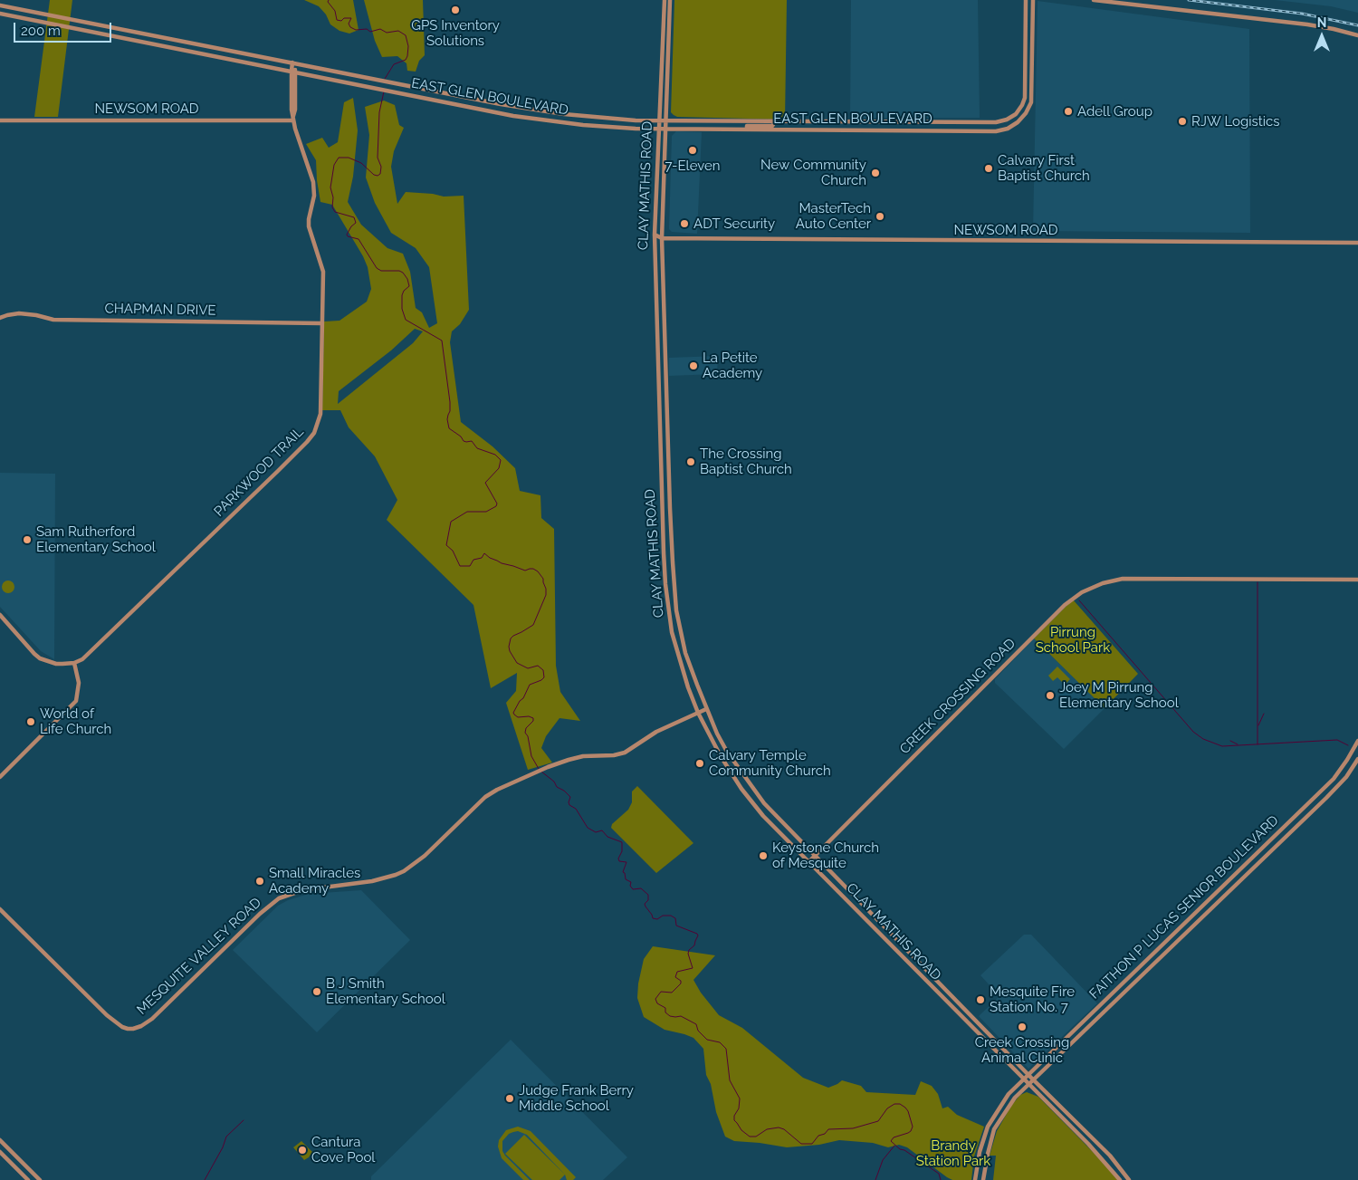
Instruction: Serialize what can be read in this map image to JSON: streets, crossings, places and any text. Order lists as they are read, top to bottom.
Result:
{
  "streets": {
    "street": [
      "EAST GLEN BOULEVARD",
      "NEWSOM ROAD",
      "CLAY MATHIS ROAD",
      "CHAPMAN DRIVE",
      "PARKWOOD TRAIL",
      "CREEK CROSSING ROAD",
      "FAITHON P LUCAS SENIOR BOULEVARD",
      "MESQUITE VALLEY ROAD"
    ]
  },
  "crossings": [
    ["EAST GLEN BOULEVARD", "CLAY MATHIS ROAD"],
    ["EAST GLEN BOULEVARD", "PARKWOOD TRAIL"],
    ["NEWSOM ROAD", "CLAY MATHIS ROAD"],
    ["NEWSOM ROAD", "PARKWOOD TRAIL"],
    ["CLAY MATHIS ROAD", "CREEK CROSSING ROAD"],
    ["CLAY MATHIS ROAD", "FAITHON P LUCAS SENIOR BOULEVARD"],
    ["CLAY MATHIS ROAD", "MESQUITE VALLEY ROAD"],
    ["CHAPMAN DRIVE", "PARKWOOD TRAIL"]
  ],
  "parks": ["Pirrung School Park", "Brandy Station Park"],
  "places": [
    "GPS Inventory Solutions",
    "Adell Group",
    "RJW Logistics",
    "7-Eleven",
    "Calvary First Baptist Church",
    "New Community Church",
    "MasterTech Auto Center",
    "ADT Security",
    "La Petite Academy",
    "The Crossing Baptist Church",
    "Sam Rutherford Elementary School",
    "Joey M Pirrung Elementary School",
    "World of Life Church",
    "Calvary Temple Community Church",
    "Keystone Church of Mesquite",
    "Small Miracles Academy",
    "B J Smith Elementary School",
    "Mesquite Fire Station No. 7",
    "Creek Crossing Animal Clinic",
    "Judge Frank Berry Middle School",
    "Cantura Cove Pool"
  ],
  "scale_bar": "200 m",
  "north": "top"
}
